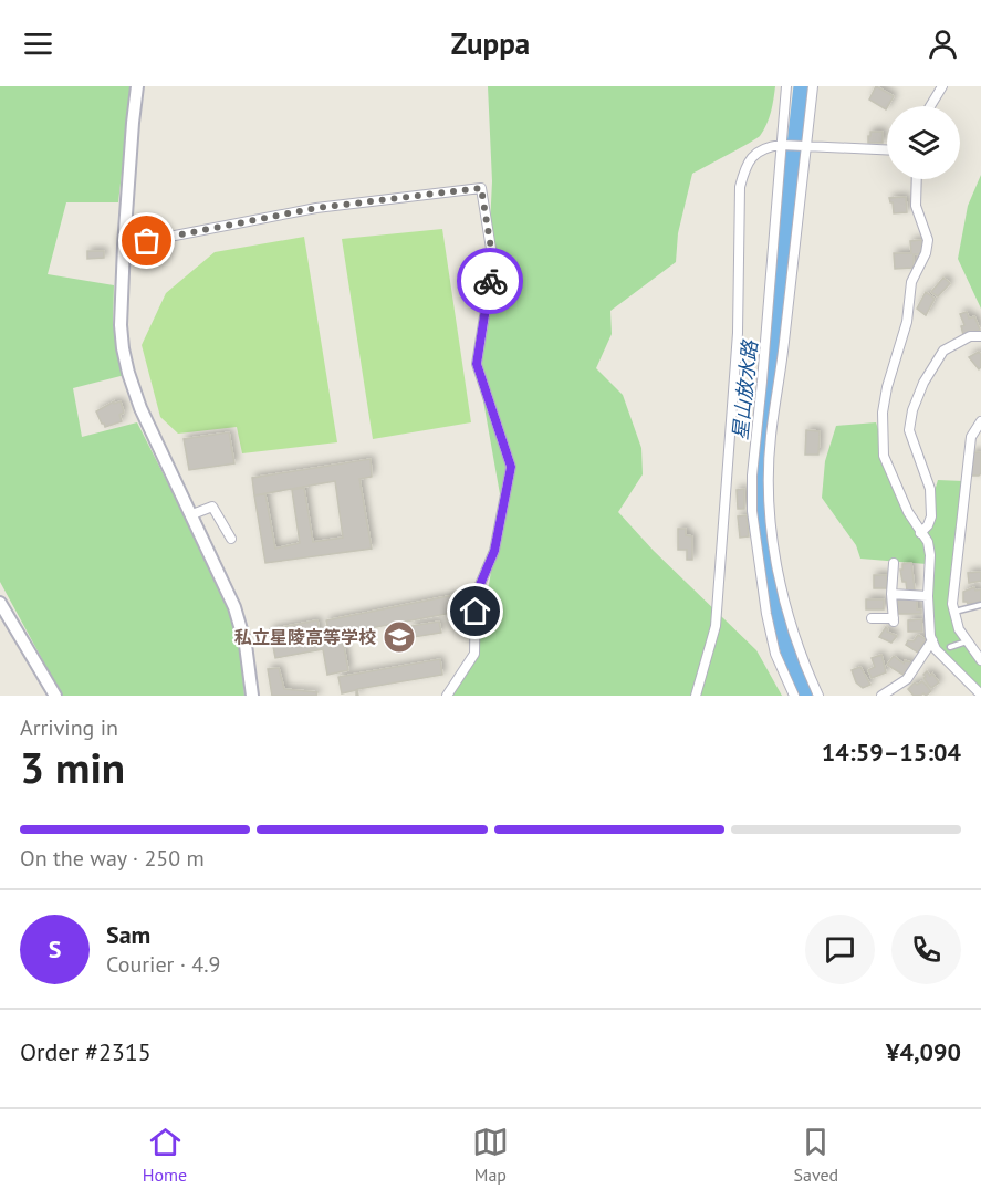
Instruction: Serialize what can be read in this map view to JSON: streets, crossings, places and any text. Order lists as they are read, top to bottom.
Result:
{
  "water": ["星山放水路"],
  "places": {
    "school or university": ["私立星陵高等学校"]
  },
  "page": {
    "header": "Zuppa",
    "heading": ["3 min", "Arriving in", "14:59–15:04"],
    "panel": [
      "Sam",
      "Courier · 4.9",
      "Order #2315",
      "¥4,090"
    ],
    "bar": "On the way · 250 m",
    "round": "S",
    "tabs": ["Home", "Map", "Saved"]
  }
}
